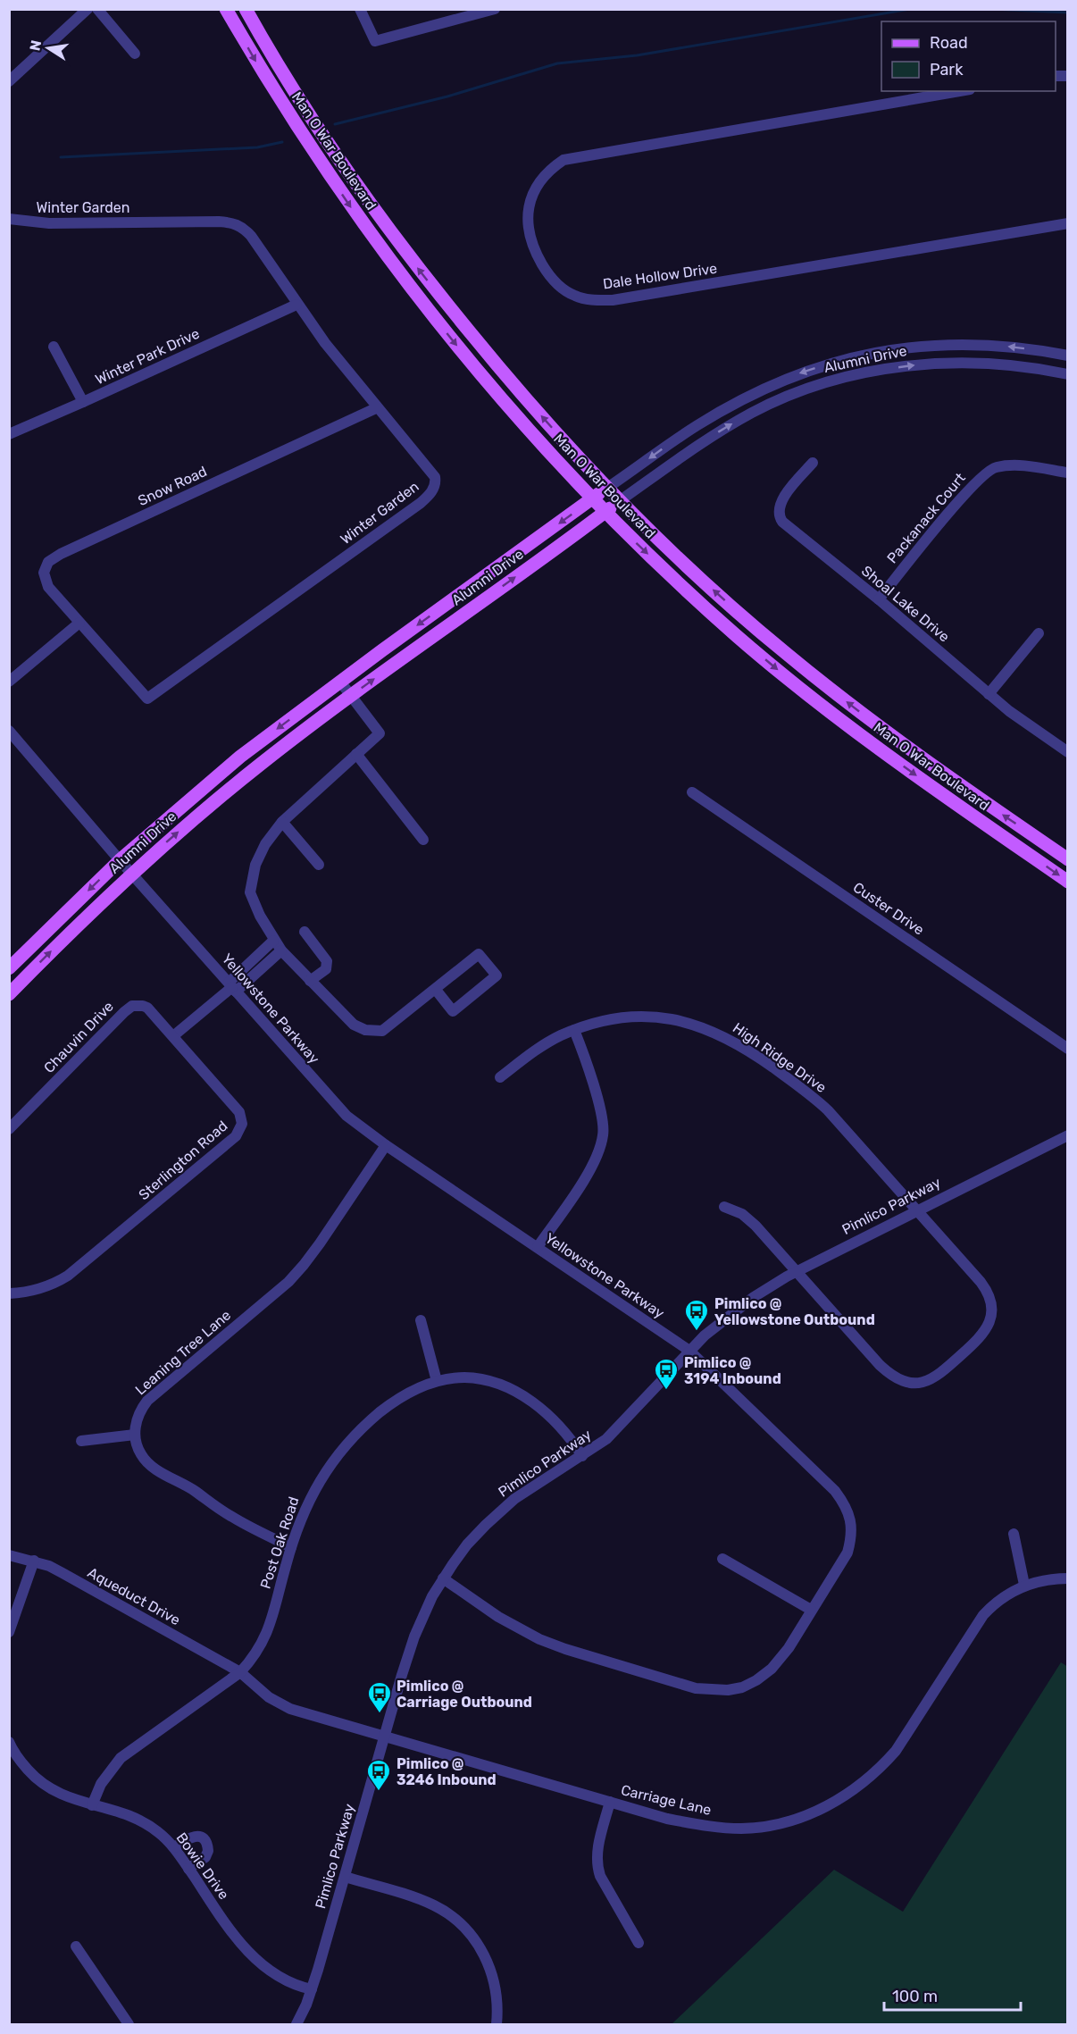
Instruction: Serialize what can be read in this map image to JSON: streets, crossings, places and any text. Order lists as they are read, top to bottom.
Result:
{
  "streets": {
    "main road": ["Man O War Boulevard", "Alumni Drive"],
    "street": [
      "Winter Garden",
      "Dale Hollow Drive",
      "Winter Park Drive",
      "Snow Road",
      "Packanack Court",
      "Shoal Lake Drive",
      "Custer Drive",
      "Yellowstone Parkway",
      "Chauvin Drive",
      "High Ridge Drive",
      "Sterlington Road",
      "Pimlico Parkway",
      "Leaning Tree Lane",
      "Post Oak Road",
      "Aqueduct Drive",
      "Carriage Lane",
      "Bowie Drive"
    ]
  },
  "crossings": [
    ["Man O War Boulevard", "Alumni Drive"],
    ["Winter Garden", "Winter Park Drive"],
    ["Winter Garden", "Snow Road"],
    ["Alumni Drive", "Yellowstone Parkway"],
    ["Packanack Court", "Shoal Lake Drive"],
    ["Yellowstone Parkway", "Pimlico Parkway"],
    ["Yellowstone Parkway", "Leaning Tree Lane"],
    ["Chauvin Drive", "Sterlington Road"],
    ["High Ridge Drive", "Pimlico Parkway"],
    ["Pimlico Parkway", "Post Oak Road"],
    ["Pimlico Parkway", "Carriage Lane"],
    ["Pimlico Parkway", "Bowie Drive"],
    ["Post Oak Road", "Aqueduct Drive"],
    ["Post Oak Road", "Carriage Lane"],
    ["Post Oak Road", "Bowie Drive"],
    ["Aqueduct Drive", "Carriage Lane"]
  ],
  "places": {
    "bus stop": [
      "Pimlico @ Yellowstone Outbound",
      "Pimlico @ 3194 Inbound",
      "Pimlico @ Carriage Outbound",
      "Pimlico @ 3246 Inbound"
    ]
  },
  "legend": ["Road", "Park"],
  "scale_bar": "100 m",
  "north": "left"
}
